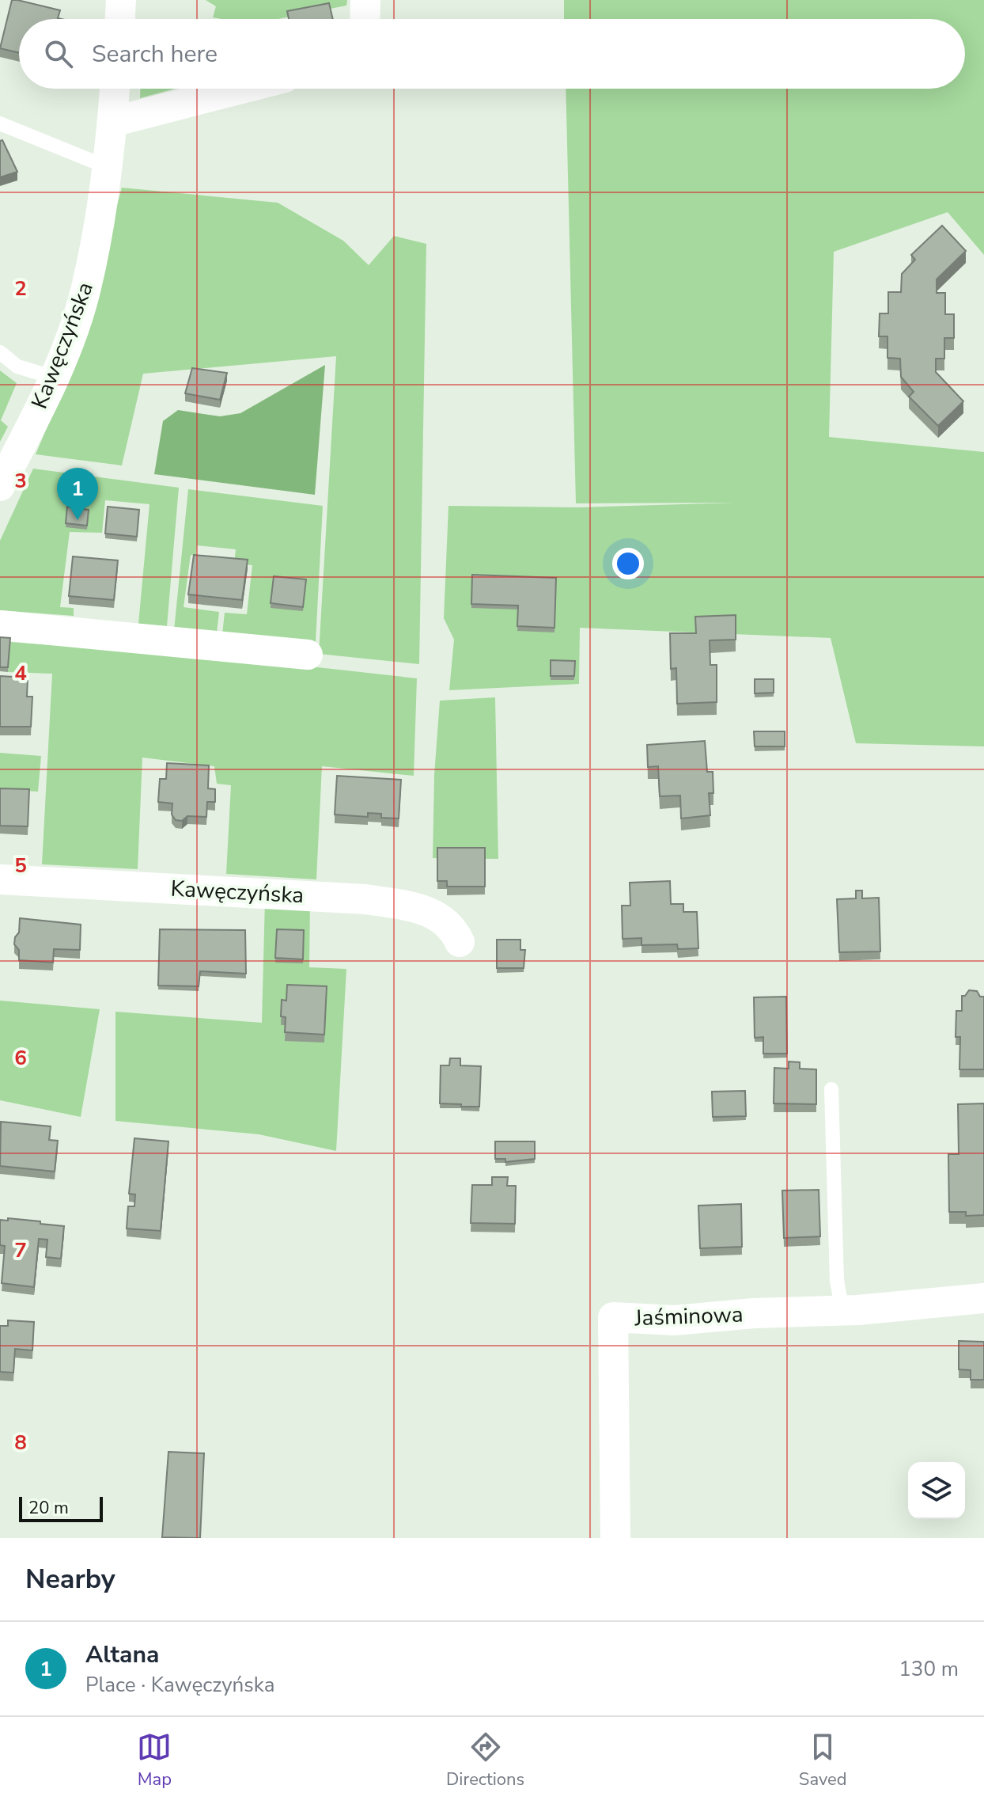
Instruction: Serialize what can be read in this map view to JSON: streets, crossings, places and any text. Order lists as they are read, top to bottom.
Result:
{
  "streets": {
    "street": ["Kawęczyńska", "Jaśminowa"]
  },
  "scale_bar": "20 m",
  "page": {
    "search": "Search here",
    "pins": "1",
    "scale": "20 m",
    "heading": "Nearby",
    "list": [
      {
        "mark": "1",
        "name": "Altana",
        "note": "Place · Kawęczyńska",
        "value": "130 m"
      }
    ],
    "nav": ["Map", "Directions", "Saved"]
  },
  "grid": {
    "rows": [
      "2",
      "3",
      "4",
      "5",
      "6",
      "7",
      "8"
    ]
  }
}
